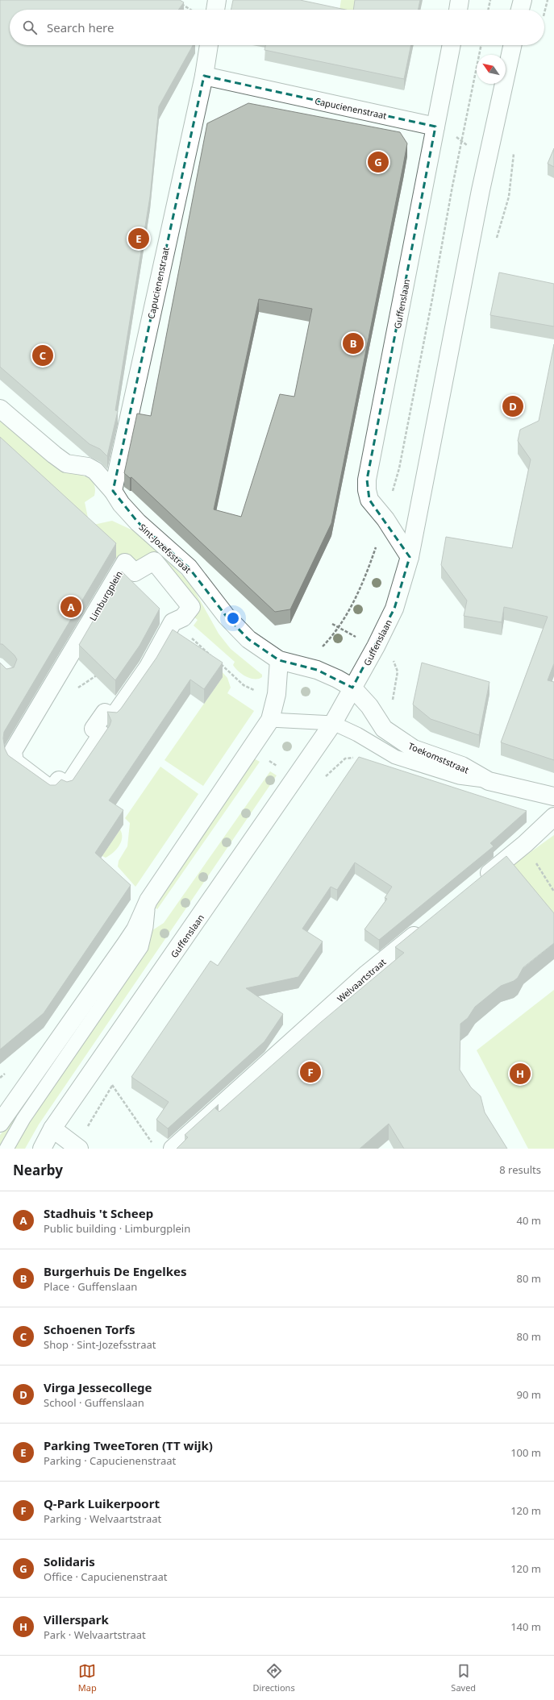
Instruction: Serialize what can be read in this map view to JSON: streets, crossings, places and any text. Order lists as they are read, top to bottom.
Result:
{
  "streets": {
    "street": [
      "Capucienenstraat",
      "Guffenslaan",
      "Sint-Jozefsstraat",
      "Limburgplein",
      "Toekomststraat",
      "Welvaartstraat"
    ]
  },
  "crossings": [
    ["Capucienenstraat", "Guffenslaan"],
    ["Capucienenstraat", "Sint-Jozefsstraat"],
    ["Guffenslaan", "Sint-Jozefsstraat"],
    ["Guffenslaan", "Toekomststraat"],
    ["Sint-Jozefsstraat", "Toekomststraat"]
  ],
  "north": "top left",
  "page": {
    "search": "Search here",
    "pins": [
      "G",
      "E",
      "B",
      "C",
      "D",
      "A",
      "F",
      "H"
    ],
    "heading": ["Nearby", "8 results"],
    "list": [
      {
        "mark": "A",
        "name": "Stadhuis 't Scheep",
        "note": "Public building · Limburgplein",
        "value": "40 m"
      },
      {
        "mark": "B",
        "name": "Burgerhuis De Engelkes",
        "note": "Place · Guffenslaan",
        "value": "80 m"
      },
      {
        "mark": "C",
        "name": "Schoenen Torfs",
        "note": "Shop · Sint-Jozefsstraat",
        "value": "80 m"
      },
      {
        "mark": "D",
        "name": "Virga Jessecollege",
        "note": "School · Guffenslaan",
        "value": "90 m"
      },
      {
        "mark": "E",
        "name": "Parking TweeToren (TT wijk)",
        "note": "Parking · Capucienenstraat",
        "value": "100 m"
      },
      {
        "mark": "F",
        "name": "Q-Park Luikerpoort",
        "note": "Parking · Welvaartstraat",
        "value": "120 m"
      },
      {
        "mark": "G",
        "name": "Solidaris",
        "note": "Office · Capucienenstraat",
        "value": "120 m"
      },
      {
        "mark": "H",
        "name": "Villerspark",
        "note": "Park · Welvaartstraat",
        "value": "140 m"
      }
    ],
    "nav": ["Map", "Directions", "Saved"]
  }
}
